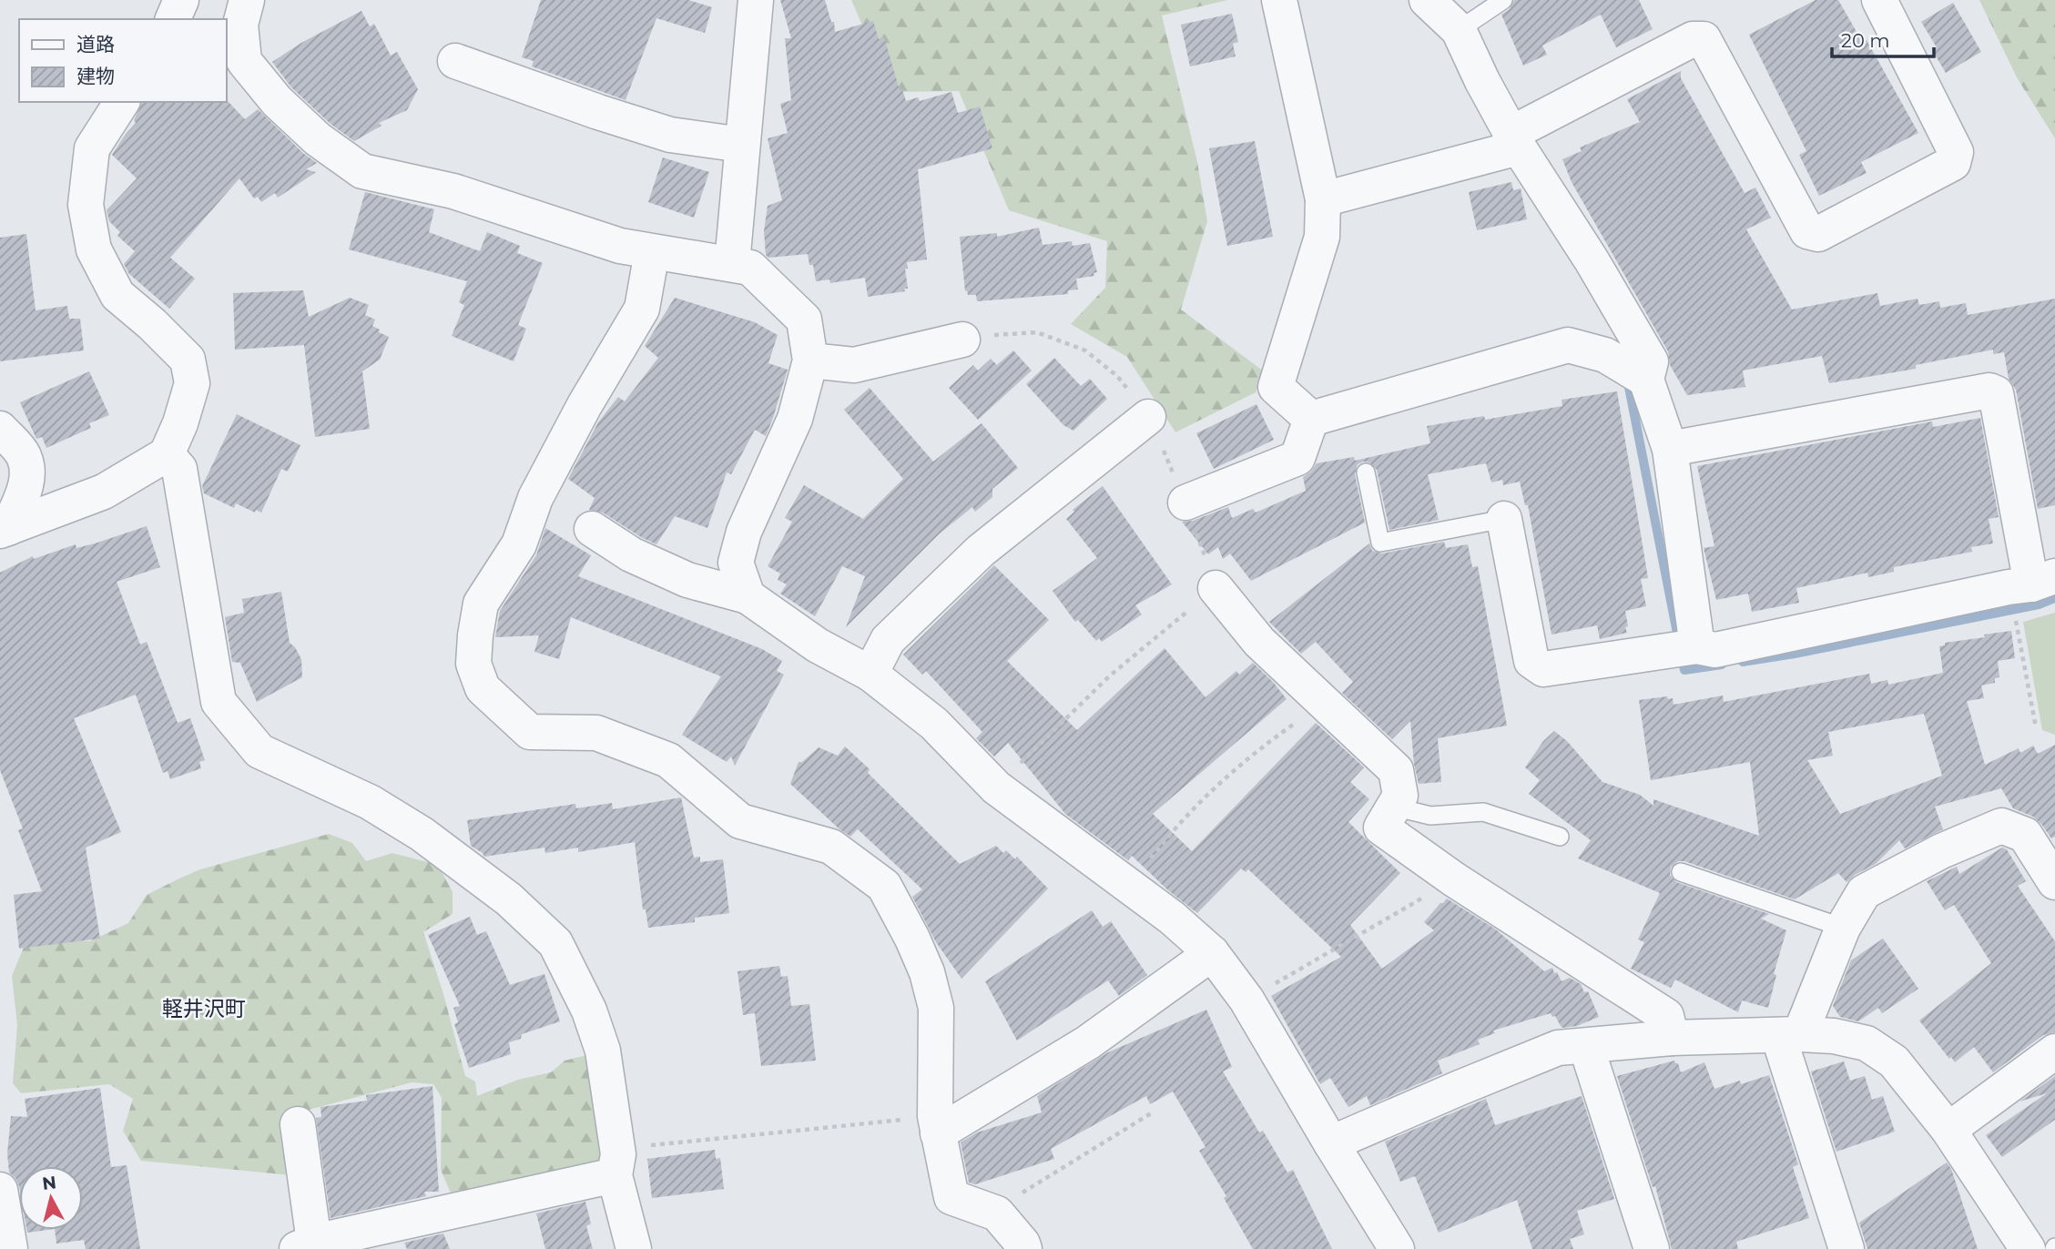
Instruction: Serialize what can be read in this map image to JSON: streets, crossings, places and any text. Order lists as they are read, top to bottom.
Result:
{
  "districts": ["軽井沢町"],
  "legend": ["道路", "建物"],
  "scale_bar": "20 m",
  "north": "top"
}
